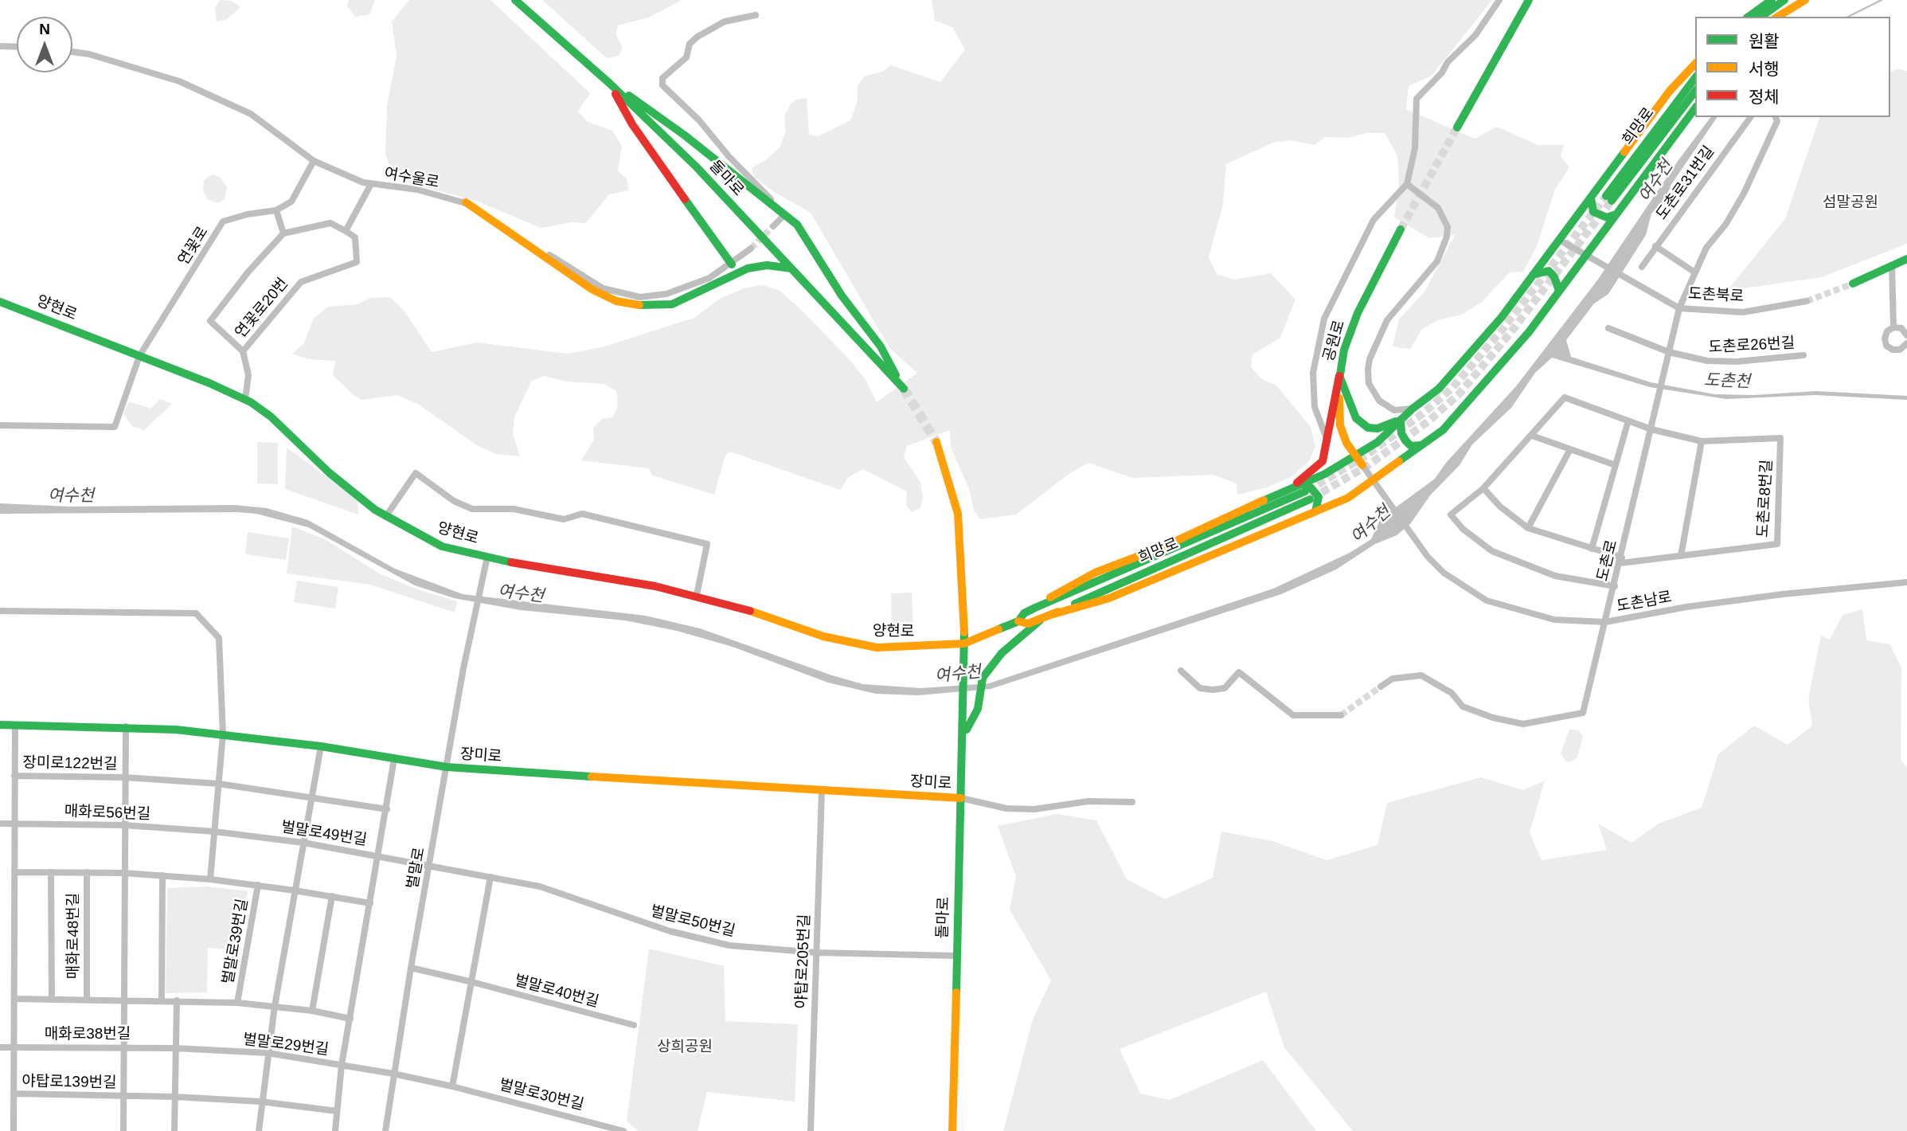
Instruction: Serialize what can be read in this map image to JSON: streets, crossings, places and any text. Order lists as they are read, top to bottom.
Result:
{
  "streets": {
    "main road": [
      "희망로",
      "돌마로",
      "양현로",
      "공원로",
      "장미로"
    ],
    "street": [
      "여수울로",
      "도촌로31번길",
      "연꽃로",
      "도촌북로",
      "연꽃로20번",
      "도촌로26번길",
      "도촌로8번길",
      "도촌로",
      "도촌남로",
      "장미로122번길",
      "매화로56번길",
      "벌말로49번길",
      "벌말로",
      "벌말로50번길",
      "매화로48번길",
      "벌말로39번길",
      "야탑로205번길",
      "벌말로40번길",
      "매화로38번길",
      "벌말로29번길",
      "야탑로139번길",
      "벌말로30번길"
    ]
  },
  "crossings": [
    ["희망로", "돌마로"],
    ["희망로", "양현로"],
    ["돌마로", "양현로"],
    ["돌마로", "장미로"],
    ["돌마로", "벌말로50번길"],
    ["연꽃로", "양현로"],
    ["양현로", "벌말로"],
    ["도촌로26번길", "도촌로"],
    ["도촌로8번길", "도촌로"],
    ["도촌로", "도촌남로"],
    ["장미로", "장미로122번길"],
    ["장미로", "벌말로"],
    ["장미로", "야탑로205번길"],
    ["장미로122번길", "매화로56번길"],
    ["장미로122번길", "야탑로139번길"],
    ["매화로56번길", "벌말로49번길"],
    ["벌말로49번길", "벌말로"],
    ["벌말로49번길", "벌말로50번길"],
    ["벌말로", "벌말로50번길"],
    ["벌말로", "벌말로40번길"],
    ["벌말로", "벌말로29번길"],
    ["벌말로", "벌말로30번길"],
    ["벌말로50번길", "야탑로205번길"],
    ["매화로38번길", "벌말로29번길"],
    ["매화로38번길", "야탑로139번길"],
    ["벌말로29번길", "벌말로30번길"]
  ],
  "water": ["여수천", "도촌천"],
  "parks": ["섬말공원", "상희공원"],
  "legend": ["원활", "서행", "정체"],
  "north": "top"
}
